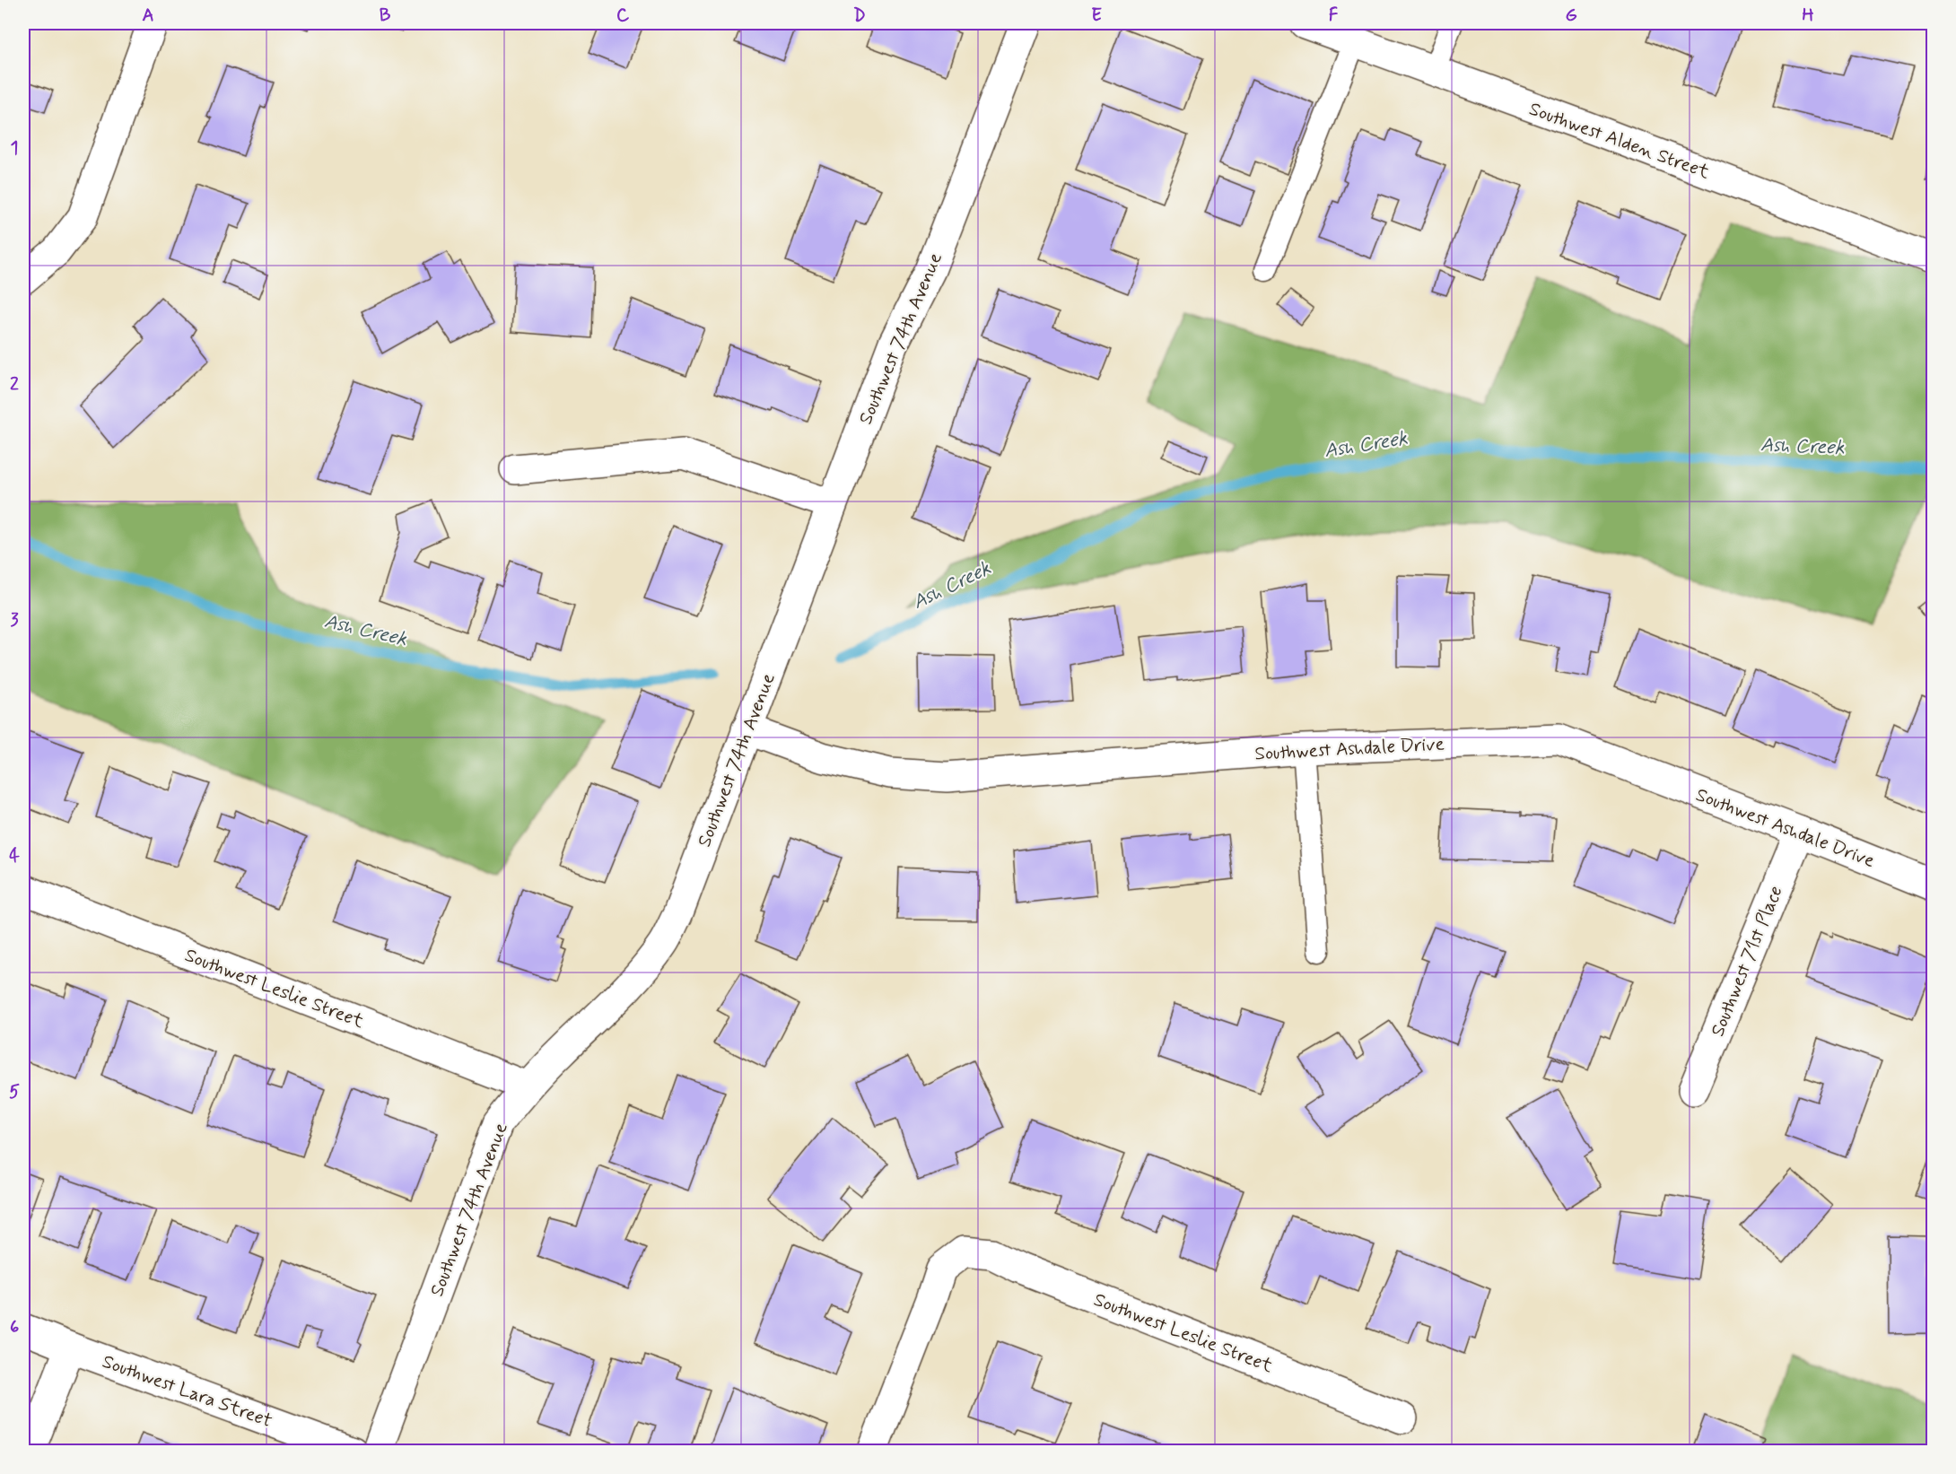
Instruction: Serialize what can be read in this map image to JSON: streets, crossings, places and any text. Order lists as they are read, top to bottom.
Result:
{
  "streets": {
    "street": [
      "Southwest Alden Street",
      "Southwest 74th Avenue",
      "Southwest Ashdale Drive",
      "Southwest 71st Place",
      "Southwest Leslie Street",
      "Southwest Lara Street"
    ]
  },
  "crossings": [
    ["Southwest 74th Avenue", "Southwest Ashdale Drive"],
    ["Southwest 74th Avenue", "Southwest Leslie Street"],
    ["Southwest Ashdale Drive", "Southwest 71st Place"]
  ],
  "water": ["Ash Creek"],
  "grid": {
    "columns": [
      "A",
      "B",
      "C",
      "D",
      "E",
      "F",
      "G",
      "H"
    ],
    "rows": [
      "1",
      "2",
      "3",
      "4",
      "5",
      "6"
    ]
  }
}
